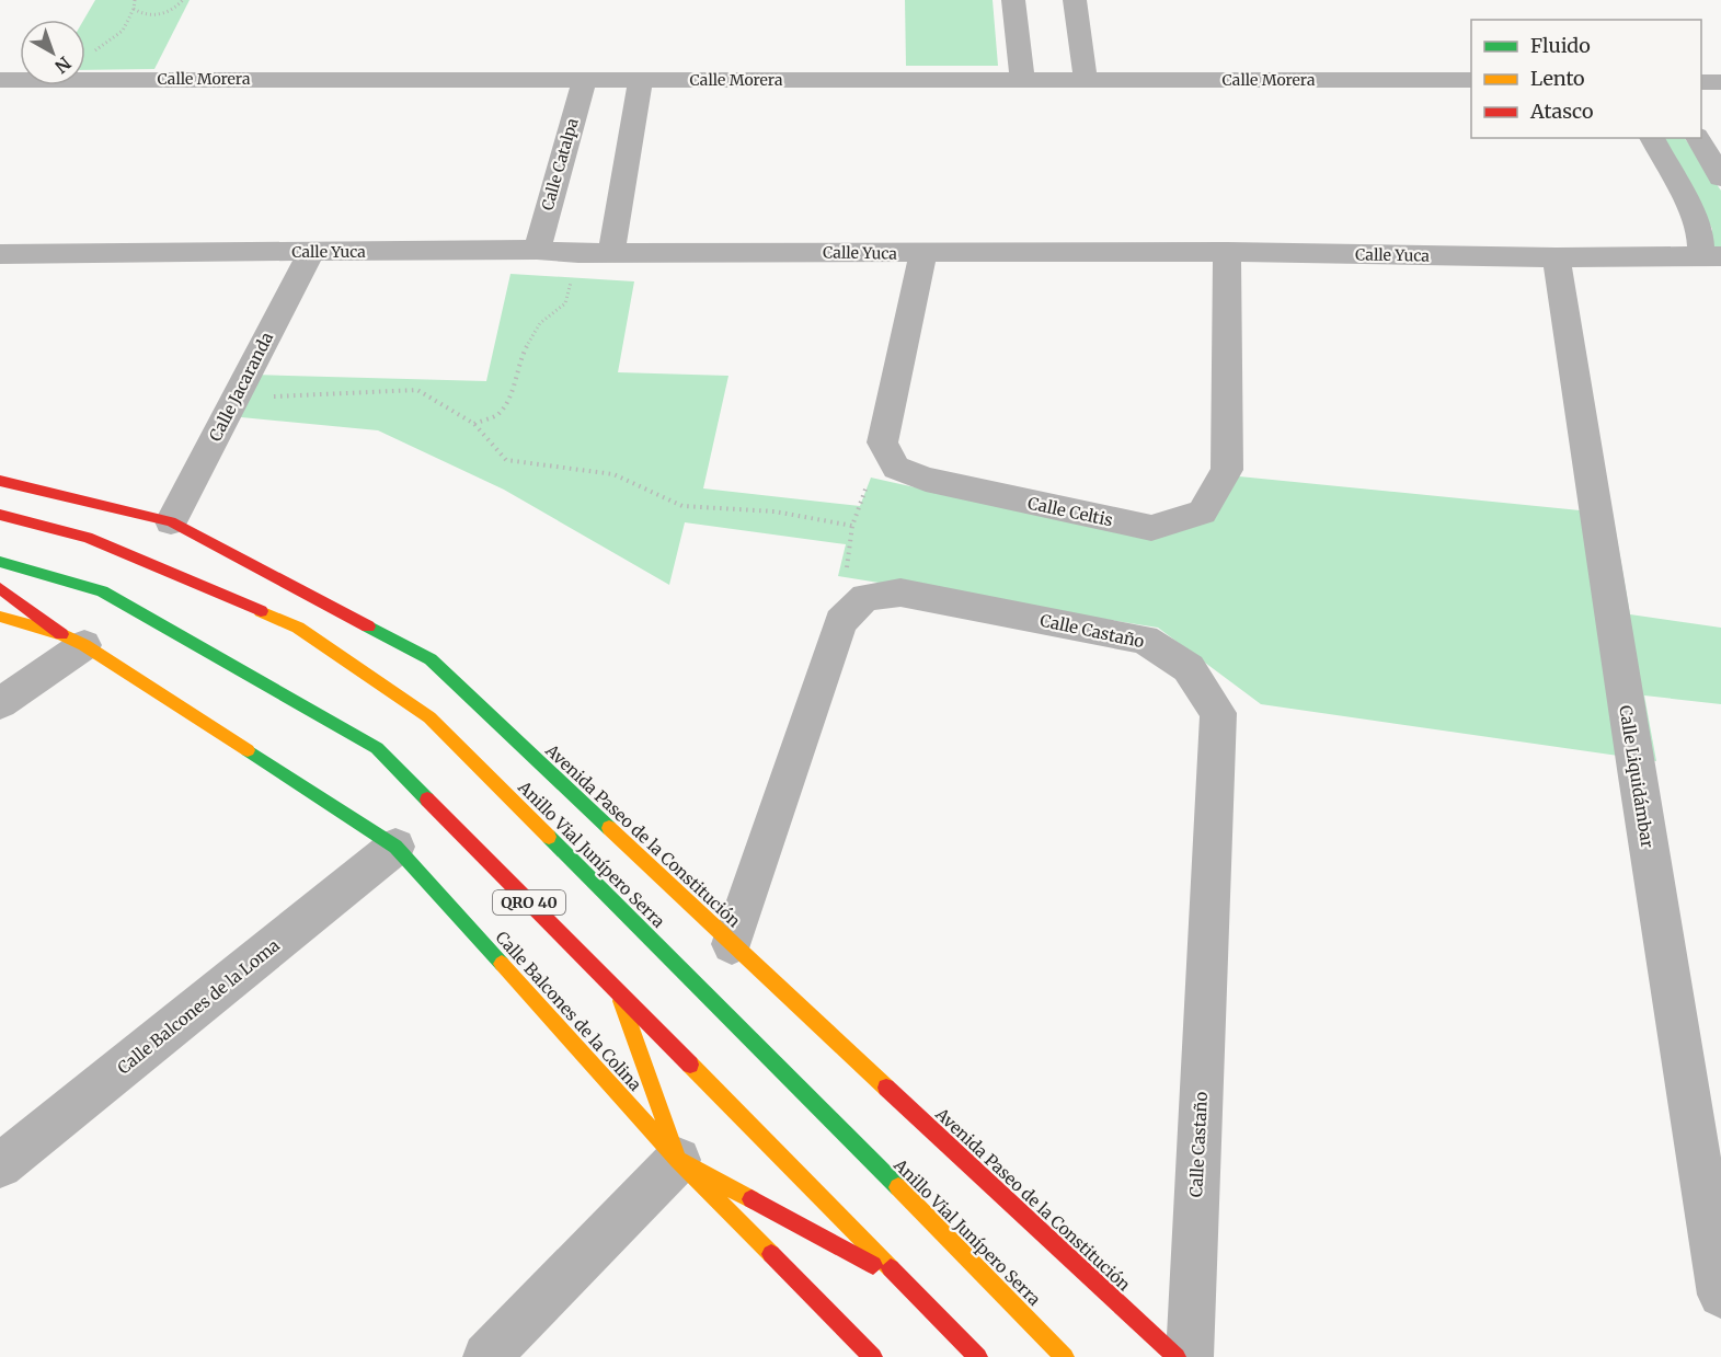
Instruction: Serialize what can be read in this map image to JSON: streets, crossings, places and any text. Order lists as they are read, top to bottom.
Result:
{
  "streets": {
    "main road": [
      "Avenida Paseo de la Constitución",
      "Anillo Vial Junípero Serra",
      "QRO 40",
      "Calle Balcones de la Colina"
    ],
    "street": [
      "Calle Morera",
      "Calle Catalpa",
      "Calle Yuca",
      "Calle Jacaranda",
      "Calle Celtis",
      "Calle Castaño",
      "Calle Liquidámbar",
      "Calle Balcones de la Loma"
    ]
  },
  "crossings": [
    ["Calle Morera", "Calle Catalpa"],
    ["Calle Catalpa", "Calle Yuca"],
    ["Calle Yuca", "Calle Jacaranda"],
    ["Calle Yuca", "Calle Celtis"],
    ["Calle Yuca", "Calle Liquidámbar"],
    ["Calle Jacaranda", "Avenida Paseo de la Constitución"],
    ["Calle Castaño", "Avenida Paseo de la Constitución"],
    ["Calle Balcones de la Loma", "Calle Balcones de la Colina"]
  ],
  "legend": ["Fluido", "Lento", "Atasco"],
  "north": "bottom right"
}
